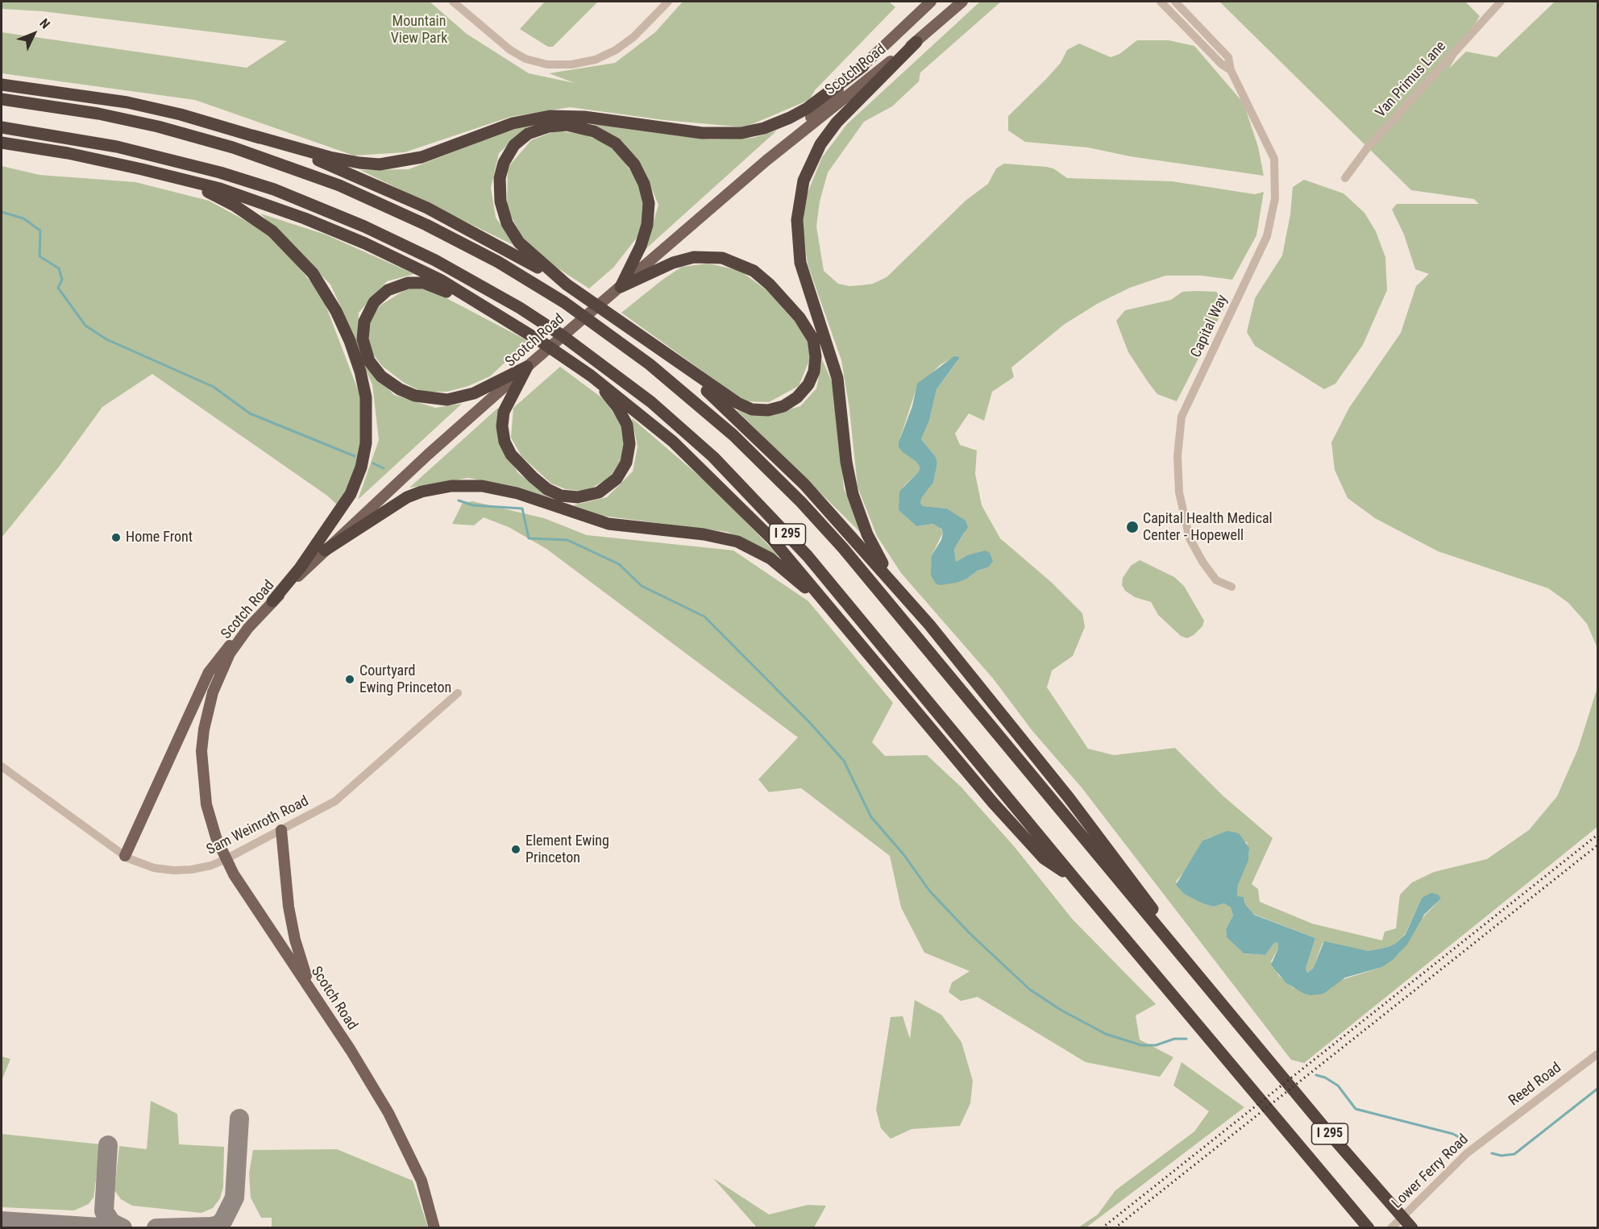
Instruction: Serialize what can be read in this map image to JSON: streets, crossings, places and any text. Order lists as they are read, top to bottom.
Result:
{
  "streets": {
    "highway": ["I 295"],
    "main road": ["Scotch Road"],
    "street": [
      "Van Primus Lane",
      "Capital Way",
      "Sam Weinroth Road",
      "Reed Road",
      "Lower Ferry Road"
    ]
  },
  "crossings": [
    ["Scotch Road", "Sam Weinroth Road"],
    ["Reed Road", "Lower Ferry Road"]
  ],
  "parks": ["Mountain View Park"],
  "places": [
    "Capital Health Medical Center - Hopewell",
    "Home Front",
    "Courtyard Ewing Princeton",
    "Element Ewing Princeton"
  ],
  "north": "top right"
}
